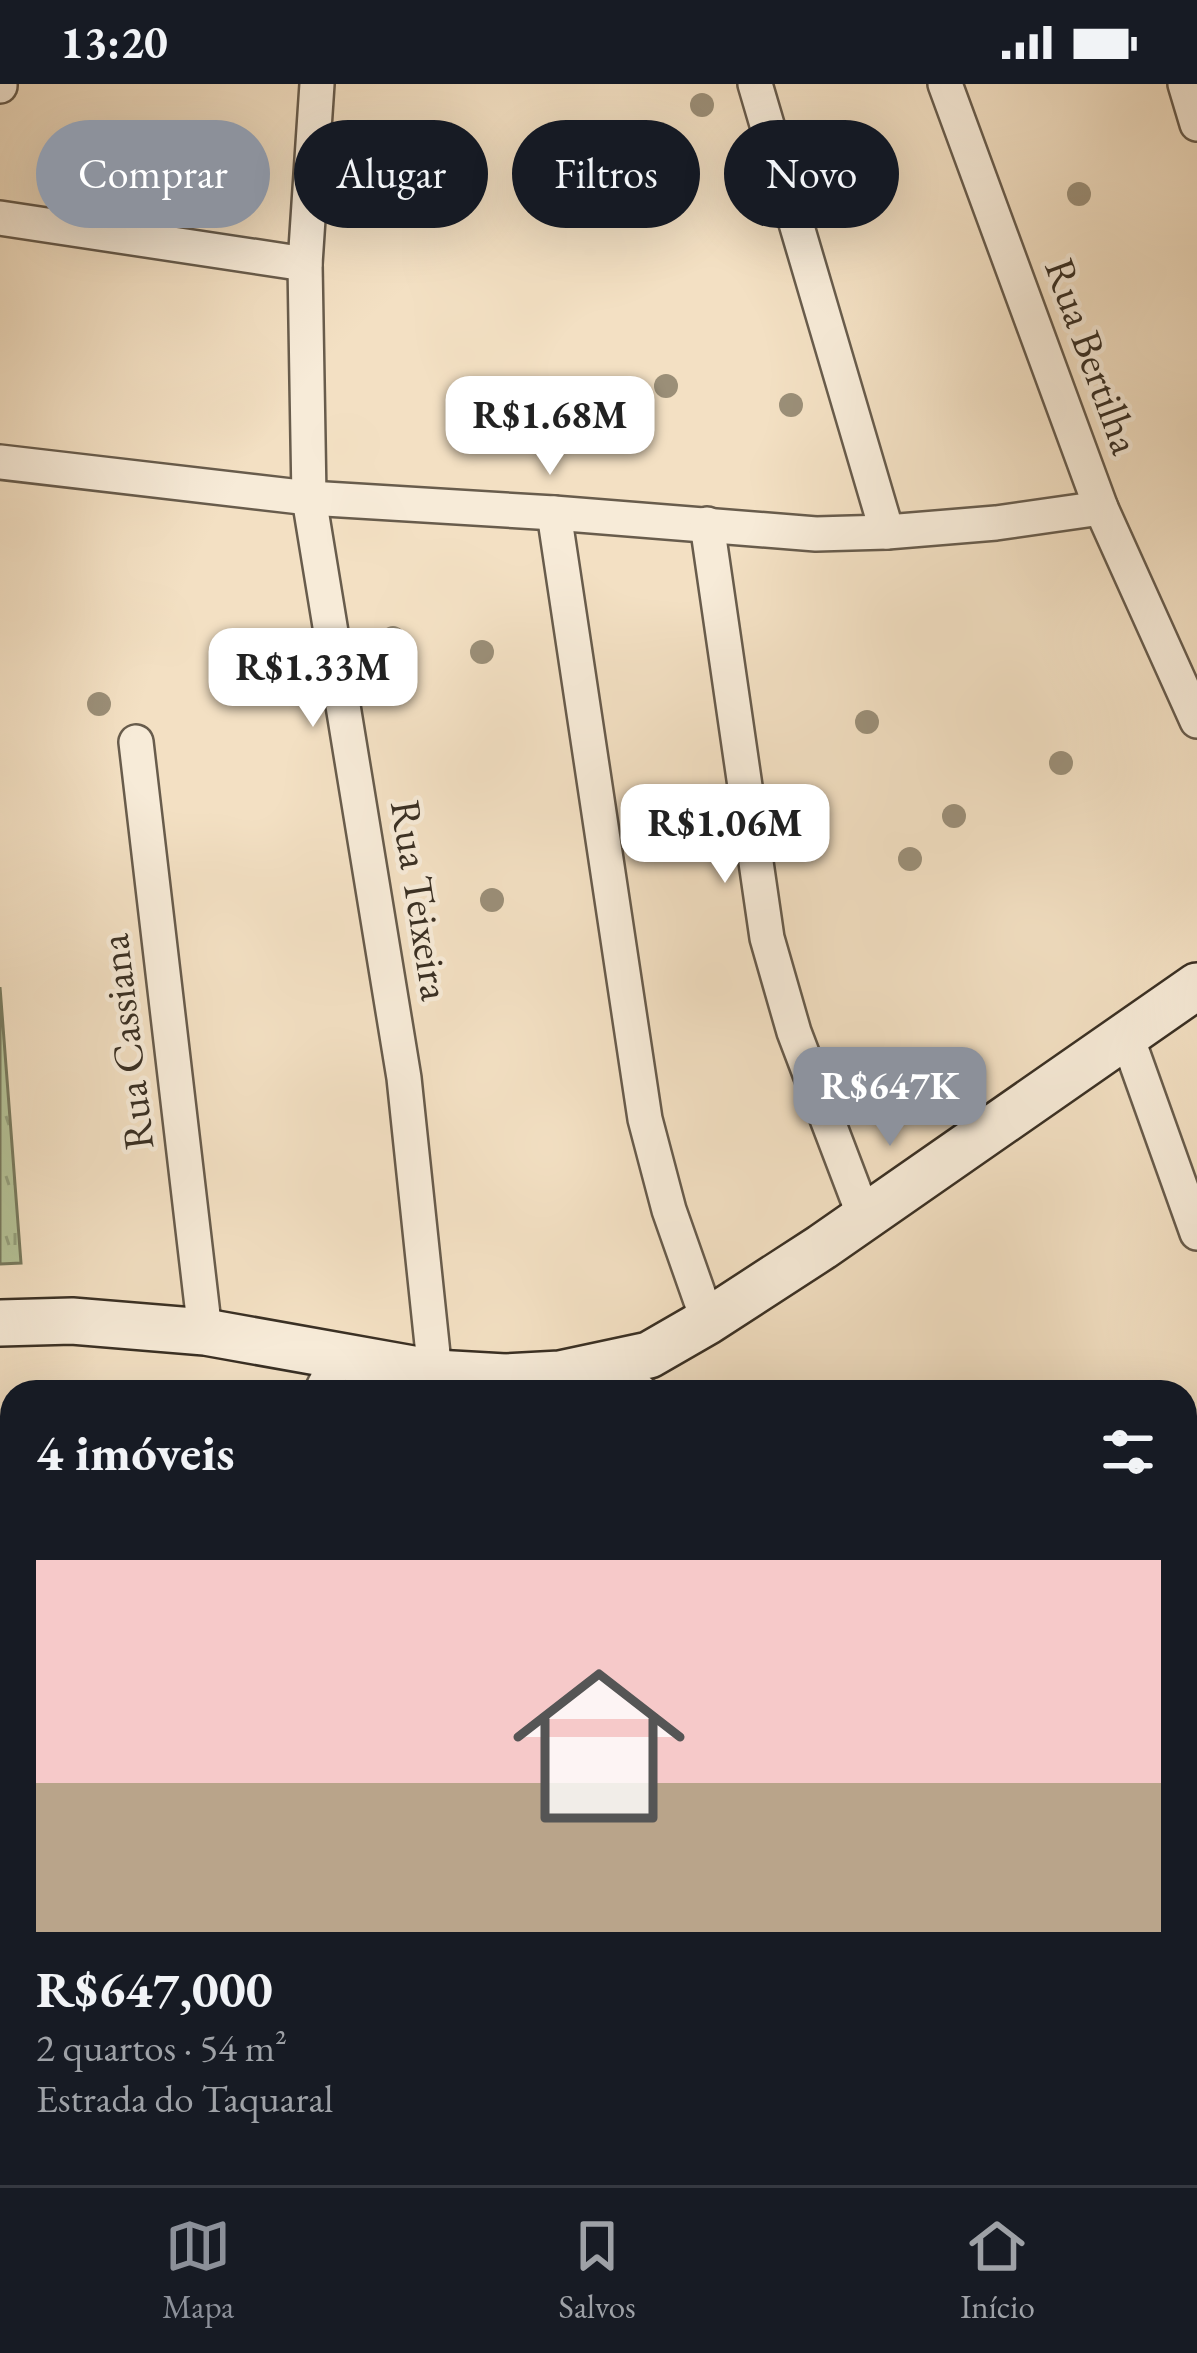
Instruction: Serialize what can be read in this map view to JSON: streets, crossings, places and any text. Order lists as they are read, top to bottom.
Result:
{
  "streets": {
    "street": ["Rua Bertilha", "Rua Teixeira", "Rua Cassiana"]
  },
  "page": {
    "status": "13:20",
    "chip": [
      "Comprar",
      "Alugar",
      "Filtros",
      "Novo"
    ],
    "price": [
      "R$1.68M",
      "R$1.33M",
      "R$1.06M",
      "R$647K"
    ],
    "heading": "4 imóveis",
    "list": [
      {
        "name": "R$647,000",
        "note": "2 quartos · 54 m² · Estrada do Taquaral"
      }
    ],
    "tabs": ["Mapa", "Salvos", "Início"]
  }
}
